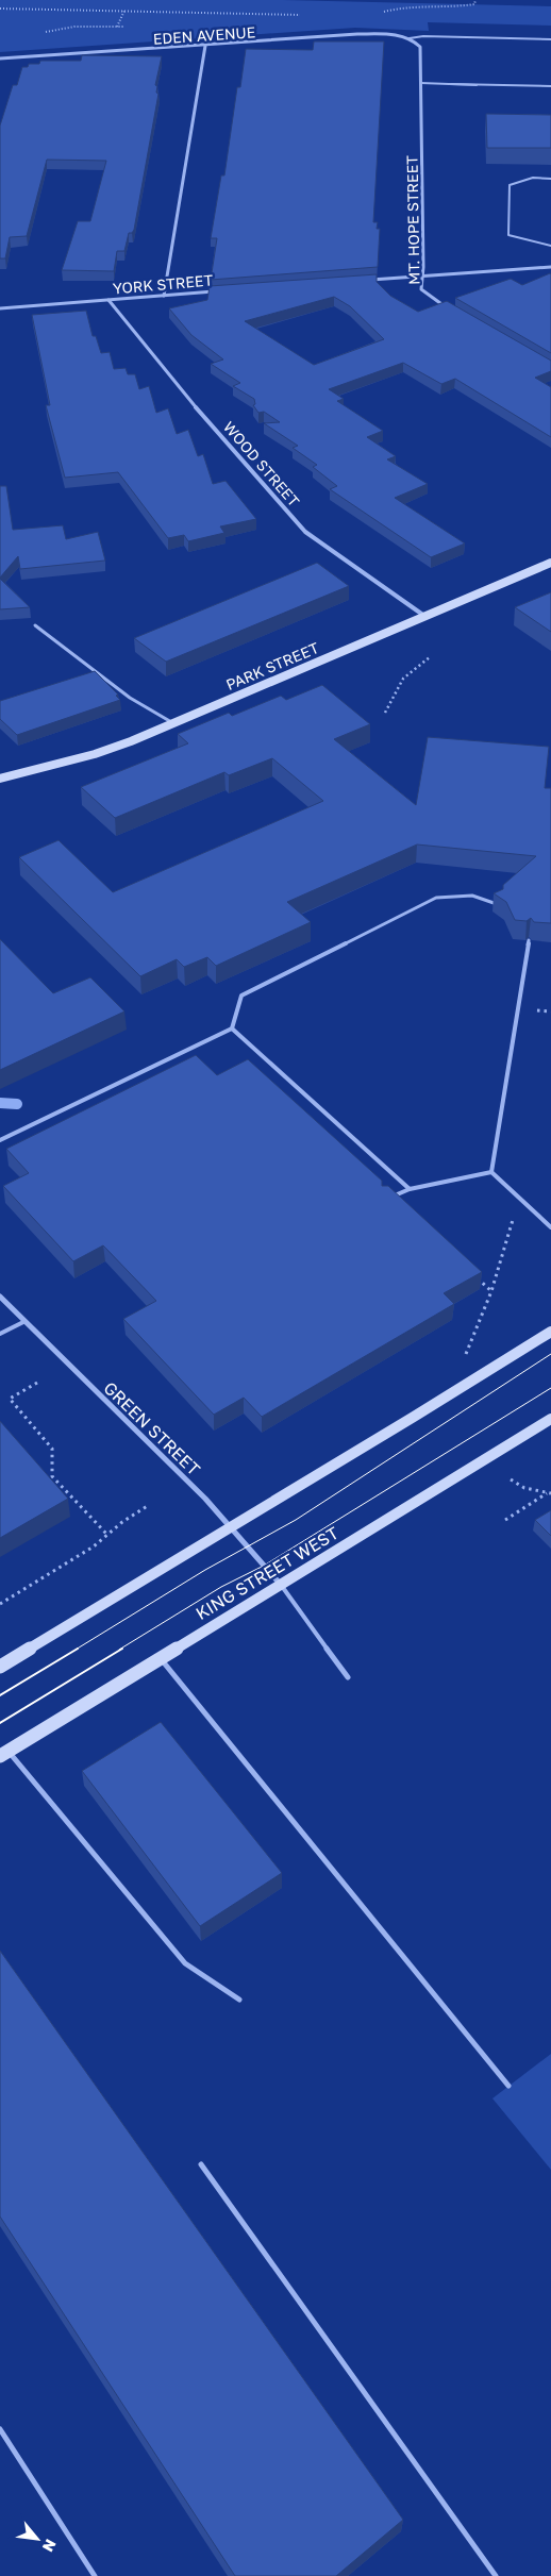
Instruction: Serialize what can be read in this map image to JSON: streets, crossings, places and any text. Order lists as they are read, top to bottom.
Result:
{
  "streets": {
    "main road": ["PARK STREET", "KING STREET WEST"],
    "street": [
      "EDEN AVENUE",
      "MT. HOPE STREET",
      "YORK STREET",
      "WOOD STREET",
      "GREEN STREET"
    ]
  },
  "crossings": [
    ["EDEN AVENUE", "MT. HOPE STREET"],
    ["YORK STREET", "WOOD STREET"],
    ["WOOD STREET", "PARK STREET"],
    ["GREEN STREET", "KING STREET WEST"]
  ],
  "north": "bottom right"
}
